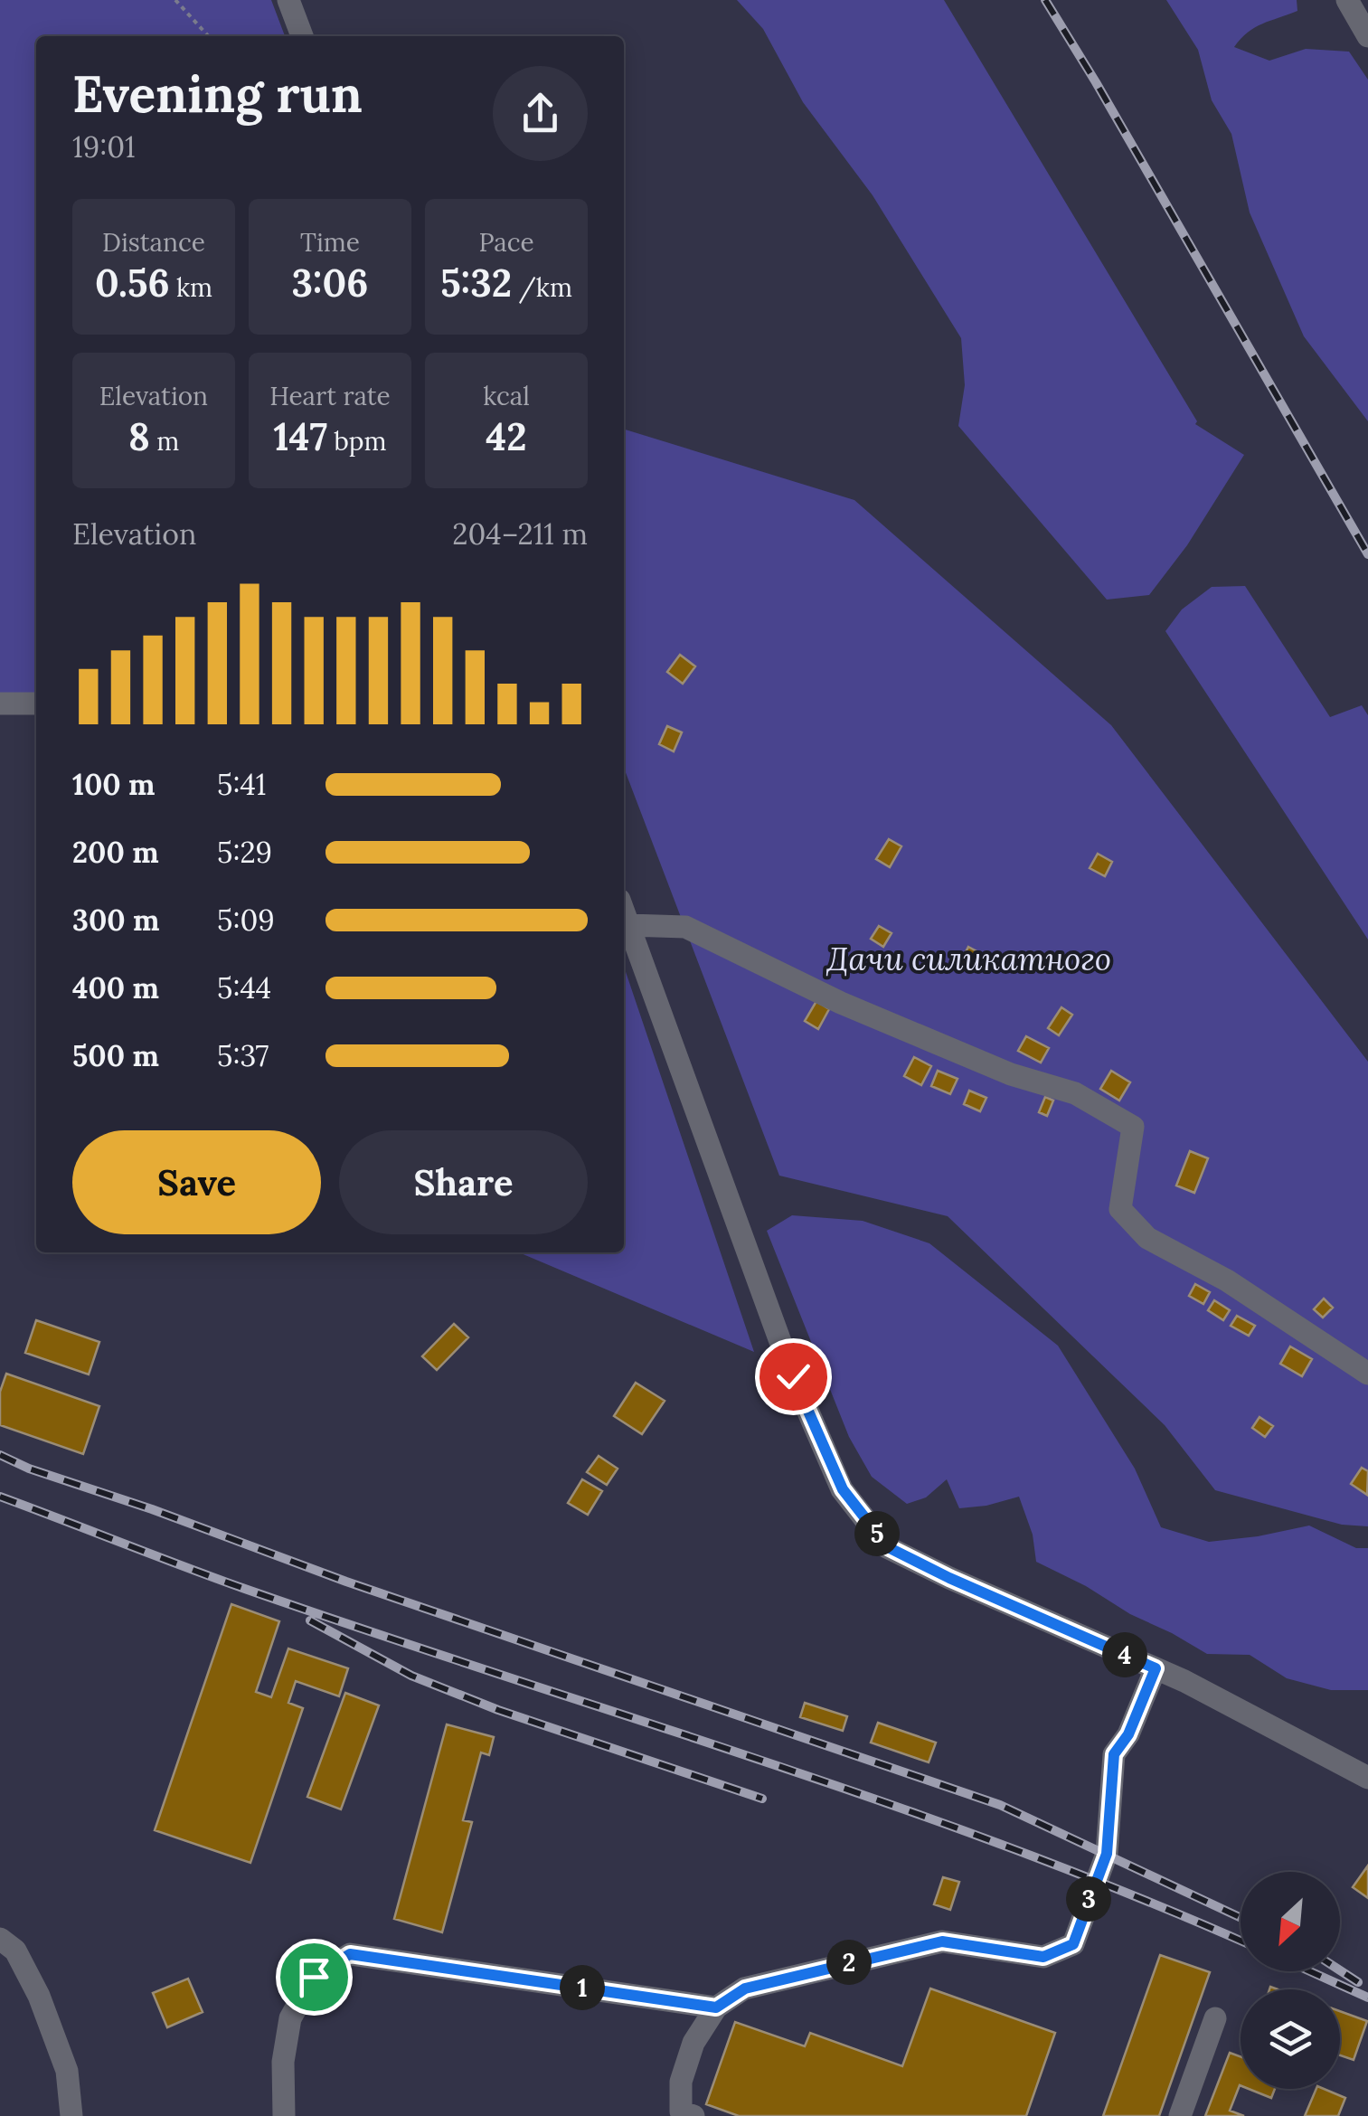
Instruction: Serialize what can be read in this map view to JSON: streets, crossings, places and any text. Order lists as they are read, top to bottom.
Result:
{
  "parks": ["Дачи силикатного"],
  "north": "bottom left",
  "page": {
    "heading": ["Evening run", "19:01"],
    "stats": [
      ["Distance", "0.56 km"],
      ["Time", "3:06"],
      ["Pace", "5:32 /km"],
      ["Elevation", "8 m"],
      ["Heart rate", "147 bpm"],
      ["kcal", "42"]
    ],
    "chart": ["Elevation", "204–211 m"],
    "list": [
      {
        "name": "100 m",
        "note": "5:41"
      },
      {
        "name": "200 m",
        "note": "5:29"
      },
      {
        "name": "300 m",
        "note": "5:09"
      },
      {
        "name": "400 m",
        "note": "5:44"
      },
      {
        "name": "500 m",
        "note": "5:37"
      }
    ],
    "buttons": ["Save", "Share"],
    "pins": [
      "5",
      "4",
      "3",
      "2",
      "1"
    ]
  }
}
